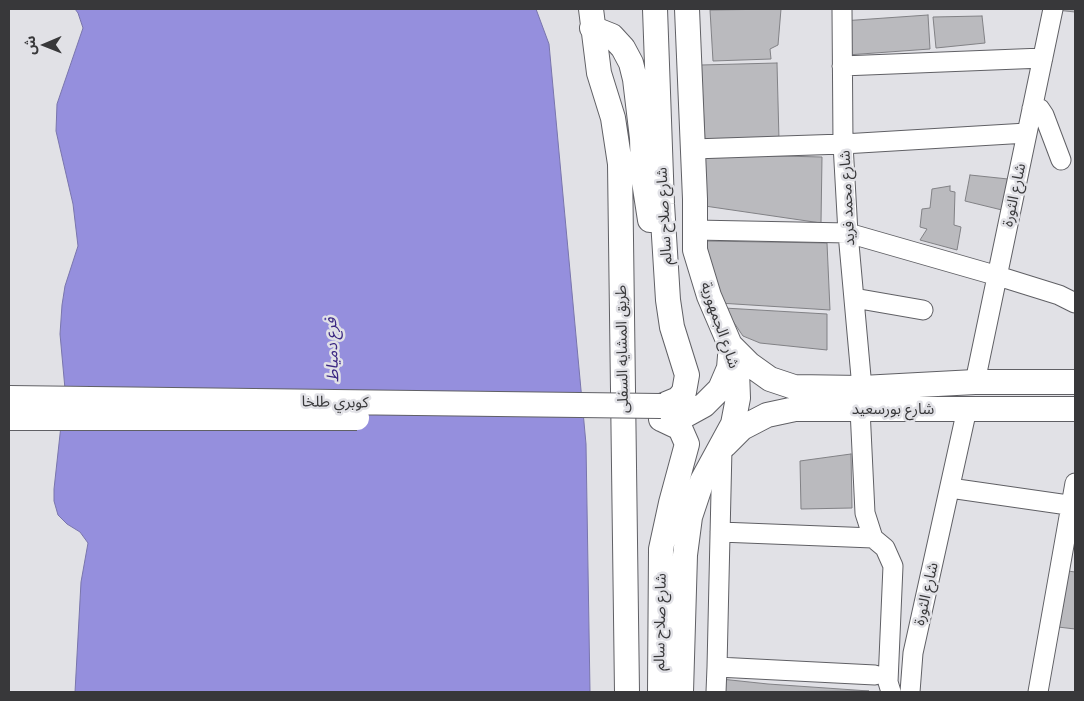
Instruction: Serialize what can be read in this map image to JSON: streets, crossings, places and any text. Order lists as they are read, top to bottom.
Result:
{
  "streets": {
    "main road": [
      "شارع صلاح سالم",
      "شارع الجمهورية",
      "طريق المشايه السفلى",
      "كوبري طلخا",
      "شارع بورسعيد"
    ],
    "street": ["شارع الثورة", "شارع محمد فريد"]
  },
  "crossings": [
    ["شارع الثورة", "شارع بورسعيد"],
    ["شارع محمد فريد", "شارع بورسعيد"],
    ["شارع صلاح سالم", "كوبري طلخا"],
    ["شارع الجمهورية", "شارع بورسعيد"]
  ],
  "water": ["فرع دمياط"],
  "north": "left"
}
